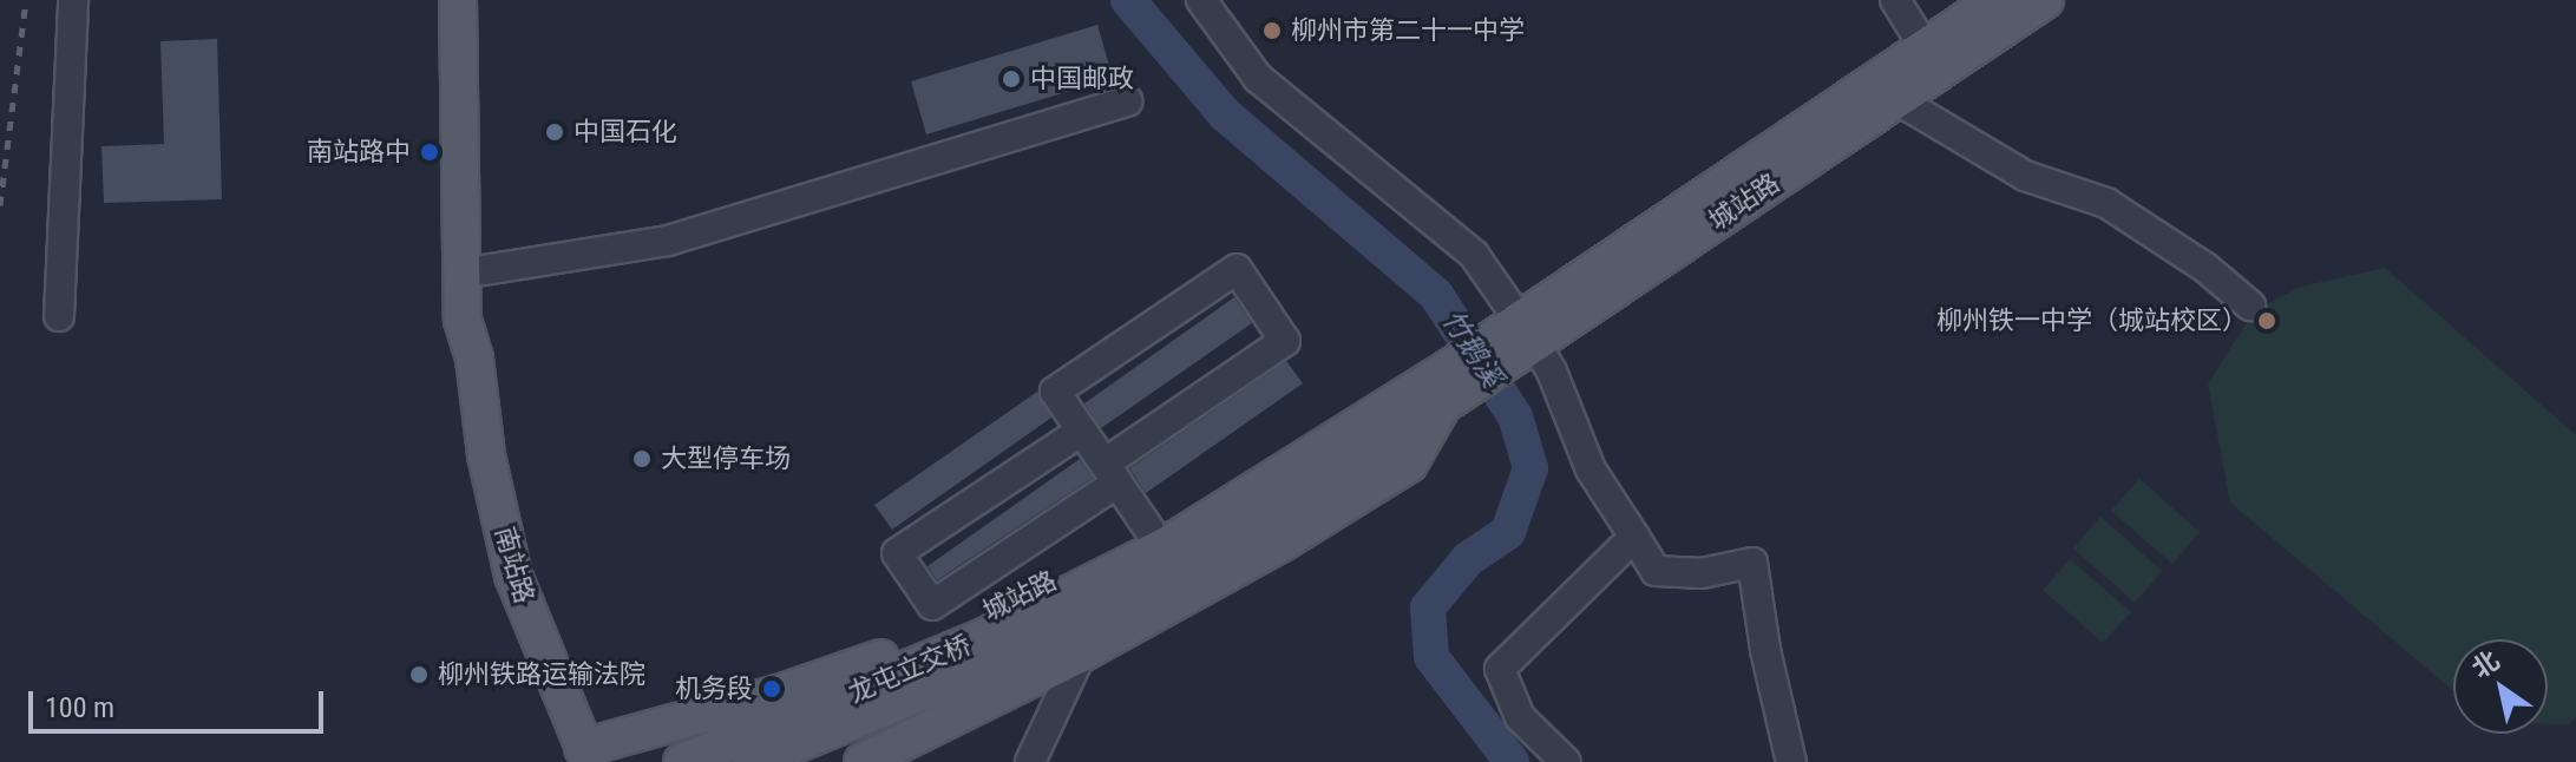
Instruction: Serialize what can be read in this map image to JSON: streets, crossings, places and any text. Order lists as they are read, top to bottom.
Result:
{
  "streets": {
    "main road": ["城站路", "南站路", "龙屯立交桥"]
  },
  "crossings": [
    ["城站路", "南站路"],
    ["城站路", "龙屯立交桥"]
  ],
  "water": ["竹鹅溪"],
  "places": [
    "柳州市第二十一中学",
    "中国邮政",
    "中国石化",
    "南站路中",
    "柳州铁一中学（城站校区）",
    "大型停车场",
    "柳州铁路运输法院",
    "机务段"
  ],
  "scale_bar": "100 m",
  "north": "top left"
}
